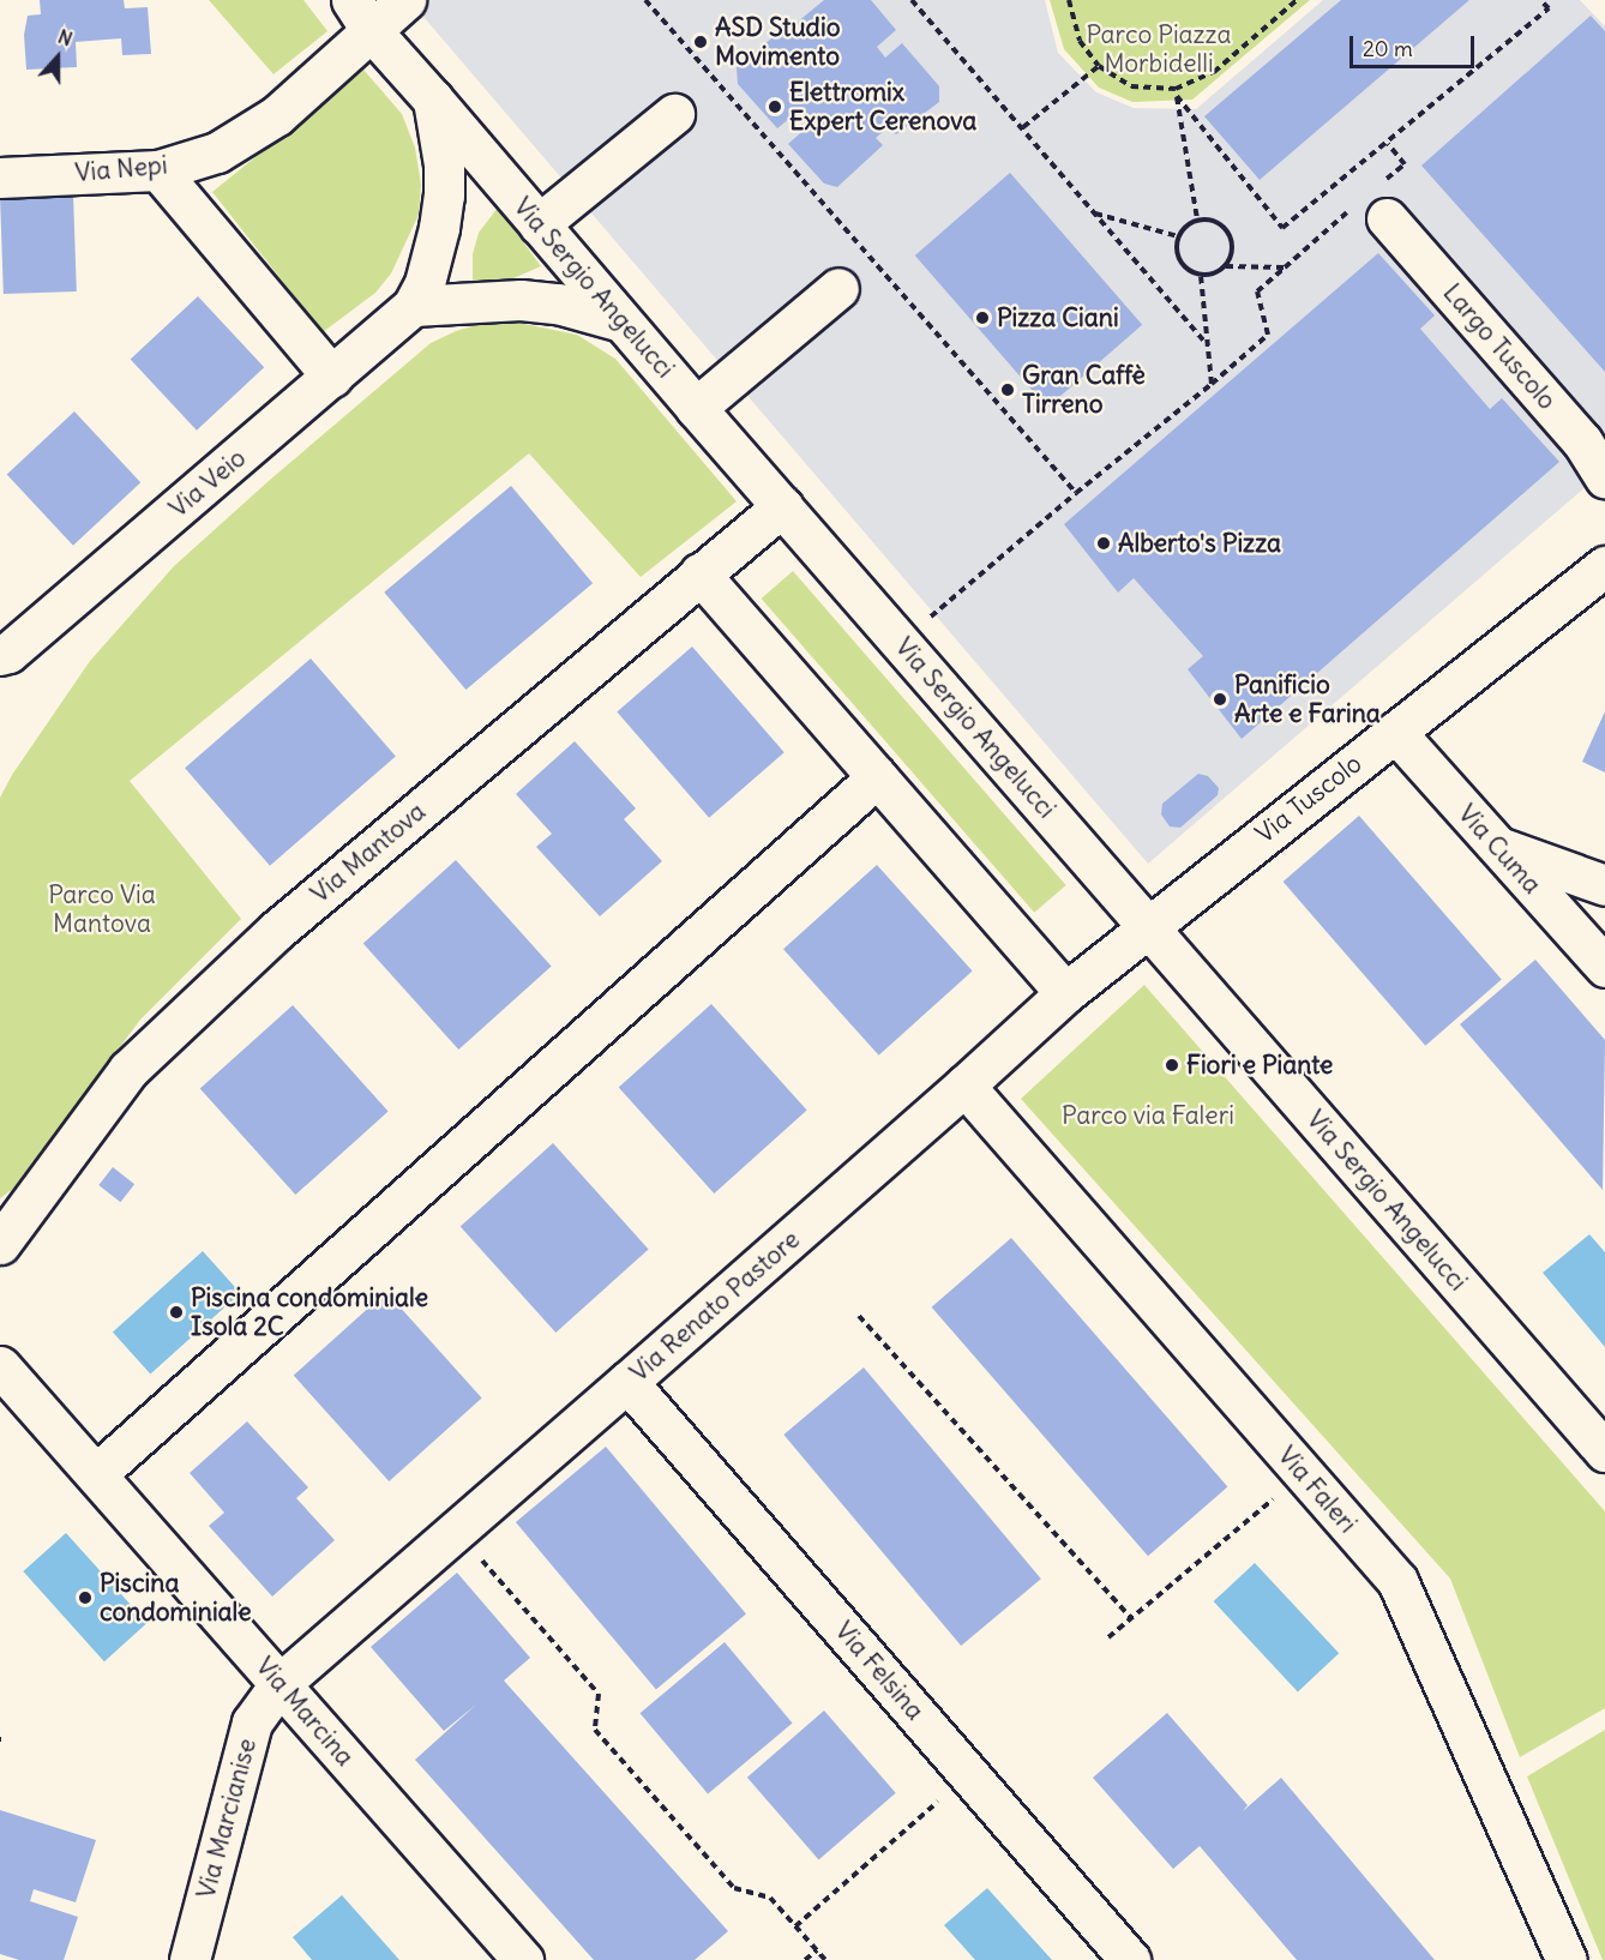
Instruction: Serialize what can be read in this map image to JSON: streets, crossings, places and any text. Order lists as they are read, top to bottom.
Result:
{
  "streets": {
    "street": [
      "Via Nepi",
      "Via Sergio Angelucci",
      "Largo Tuscolo",
      "Via Veio",
      "Via Tuscolo",
      "Via Cuma",
      "Via Mantova",
      "Via Renato Pastore",
      "Via Faleri",
      "Via Felsina",
      "Via Marcina",
      "Via Marcianise"
    ]
  },
  "crossings": [
    ["Via Nepi", "Via Sergio Angelucci"],
    ["Via Sergio Angelucci", "Via Veio"],
    ["Via Sergio Angelucci", "Via Tuscolo"],
    ["Via Sergio Angelucci", "Via Mantova"],
    ["Via Sergio Angelucci", "Via Renato Pastore"],
    ["Via Tuscolo", "Via Cuma"],
    ["Via Tuscolo", "Via Renato Pastore"],
    ["Via Renato Pastore", "Via Faleri"],
    ["Via Renato Pastore", "Via Felsina"],
    ["Via Renato Pastore", "Via Marcina"],
    ["Via Renato Pastore", "Via Marcianise"],
    ["Via Marcina", "Via Marcianise"]
  ],
  "parks": ["Parco Piazza Morbidelli", "Parco Via Mantova", "Parco via Faleri"],
  "places": [
    "ASD Studio Movimento",
    "Elettromix Expert Cerenova",
    "Pizza Ciani",
    "Gran Caffè Tirreno",
    "Alberto's Pizza",
    "Panificio Arte e Farina",
    "Fiori e Piante",
    "Piscina condominiale Isola 2C",
    "Piscina condominiale"
  ],
  "scale_bar": "20 m",
  "north": "top"
}
